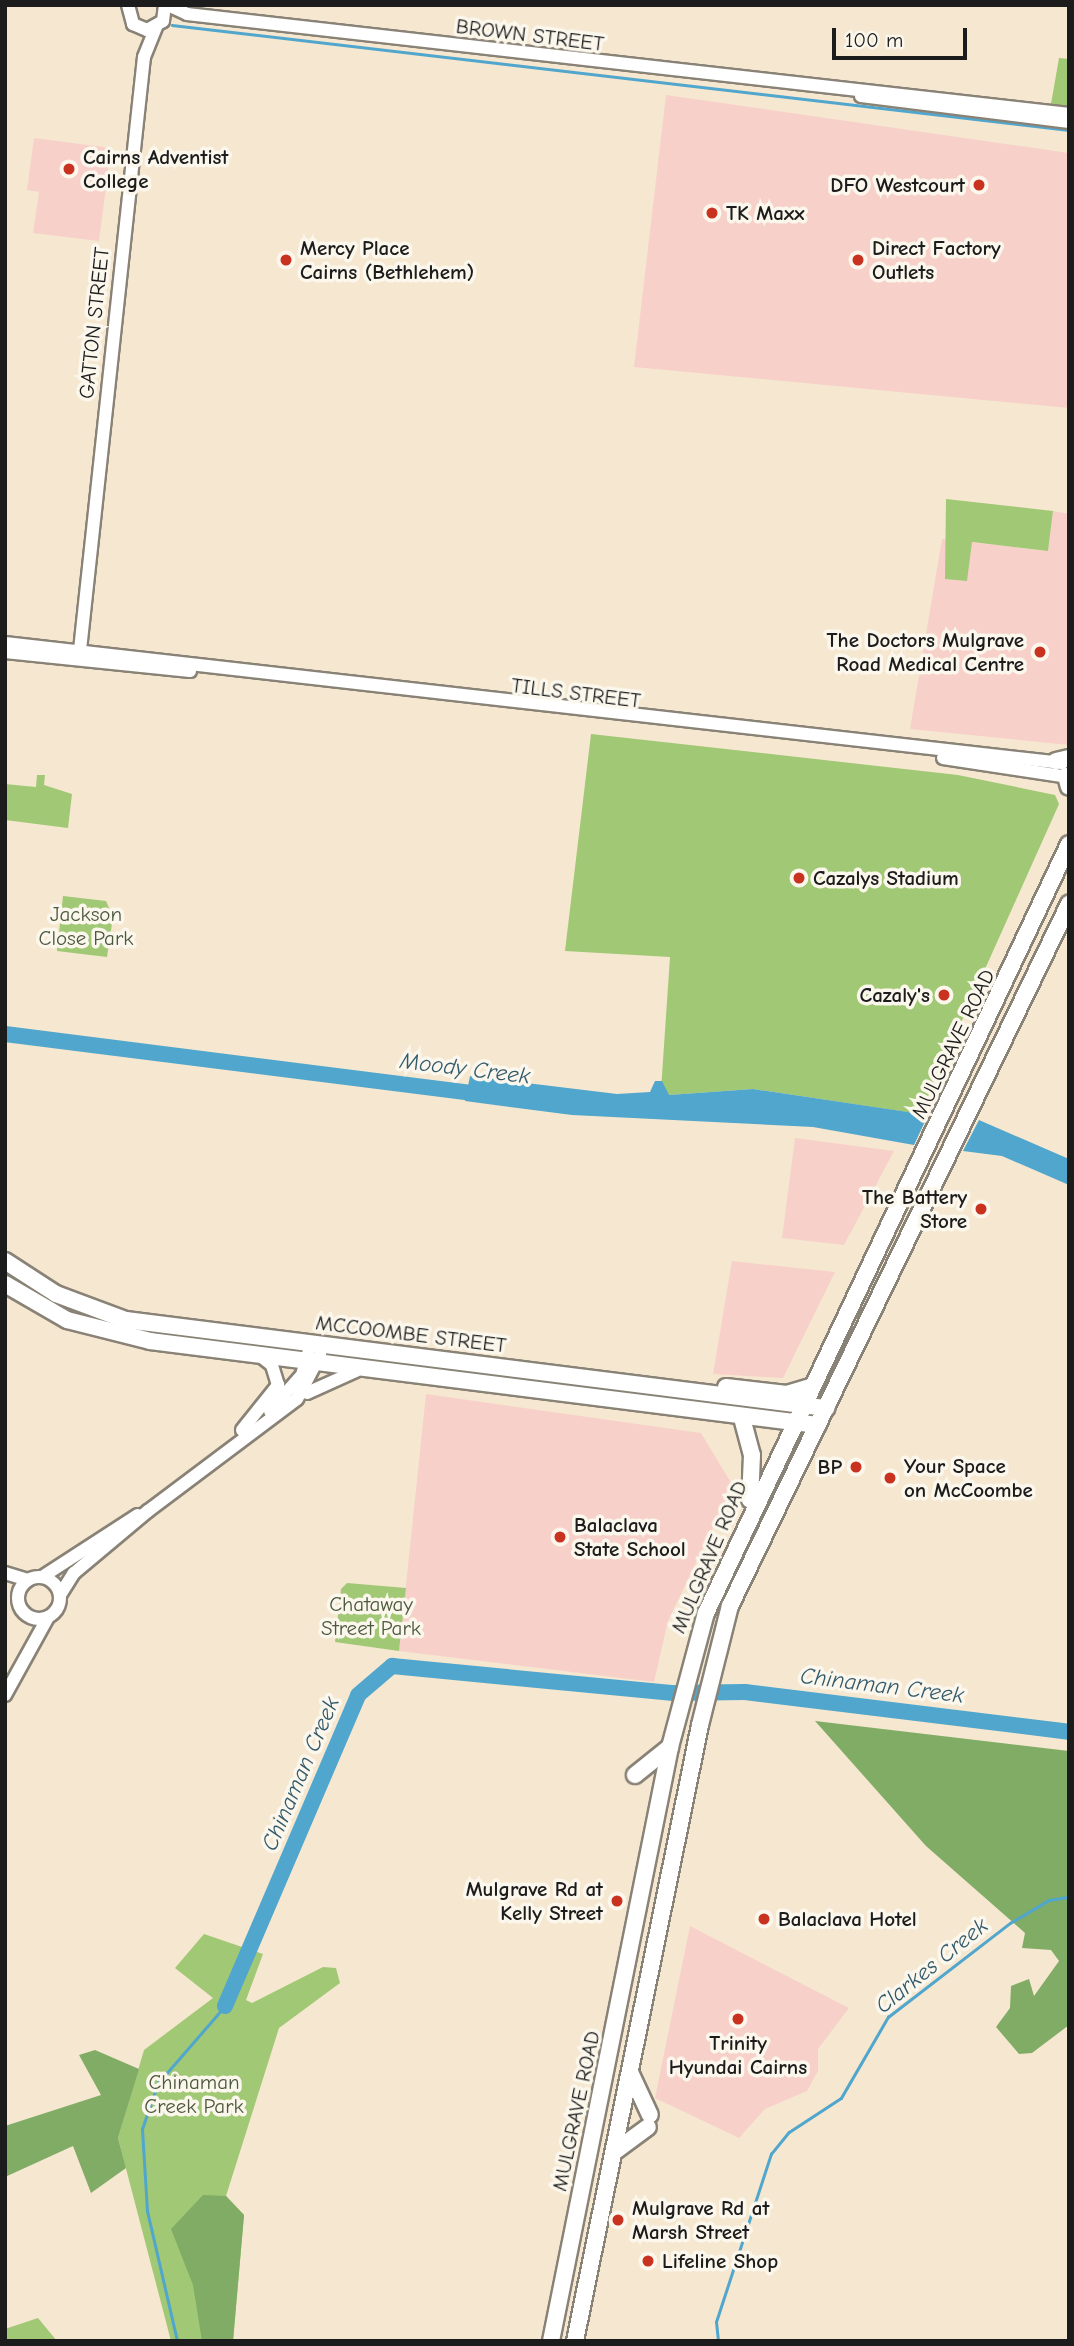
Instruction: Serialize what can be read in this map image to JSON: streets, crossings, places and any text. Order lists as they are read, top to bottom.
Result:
{
  "streets": {
    "main road": ["MULGRAVE ROAD", "MCCOOMBE STREET"],
    "street": ["BROWN STREET", "GATTON STREET", "TILLS STREET"]
  },
  "crossings": [
    ["BROWN STREET", "GATTON STREET"],
    ["GATTON STREET", "TILLS STREET"],
    ["MULGRAVE ROAD", "MCCOOMBE STREET"]
  ],
  "water": ["Moody Creek", "Chinaman Creek", "Clarkes Creek"],
  "parks": ["Jackson Close Park", "Chataway Street Park", "Chinaman Creek Park"],
  "places": [
    "Cairns Adventist College",
    "DFO Westcourt",
    "TK Maxx",
    "Mercy Place Cairns (Bethlehem)",
    "Direct Factory Outlets",
    "The Doctors Mulgrave Road Medical Centre",
    "Cazalys Stadium",
    "Cazaly's",
    "The Battery Store",
    "BP",
    "Your Space on McCoombe",
    "Balaclava State School",
    "Mulgrave Rd at Kelly Street",
    "Balaclava Hotel",
    "Trinity Hyundai Cairns",
    "Mulgrave Rd at Marsh Street",
    "Lifeline Shop"
  ],
  "scale_bar": "100 m"
}
